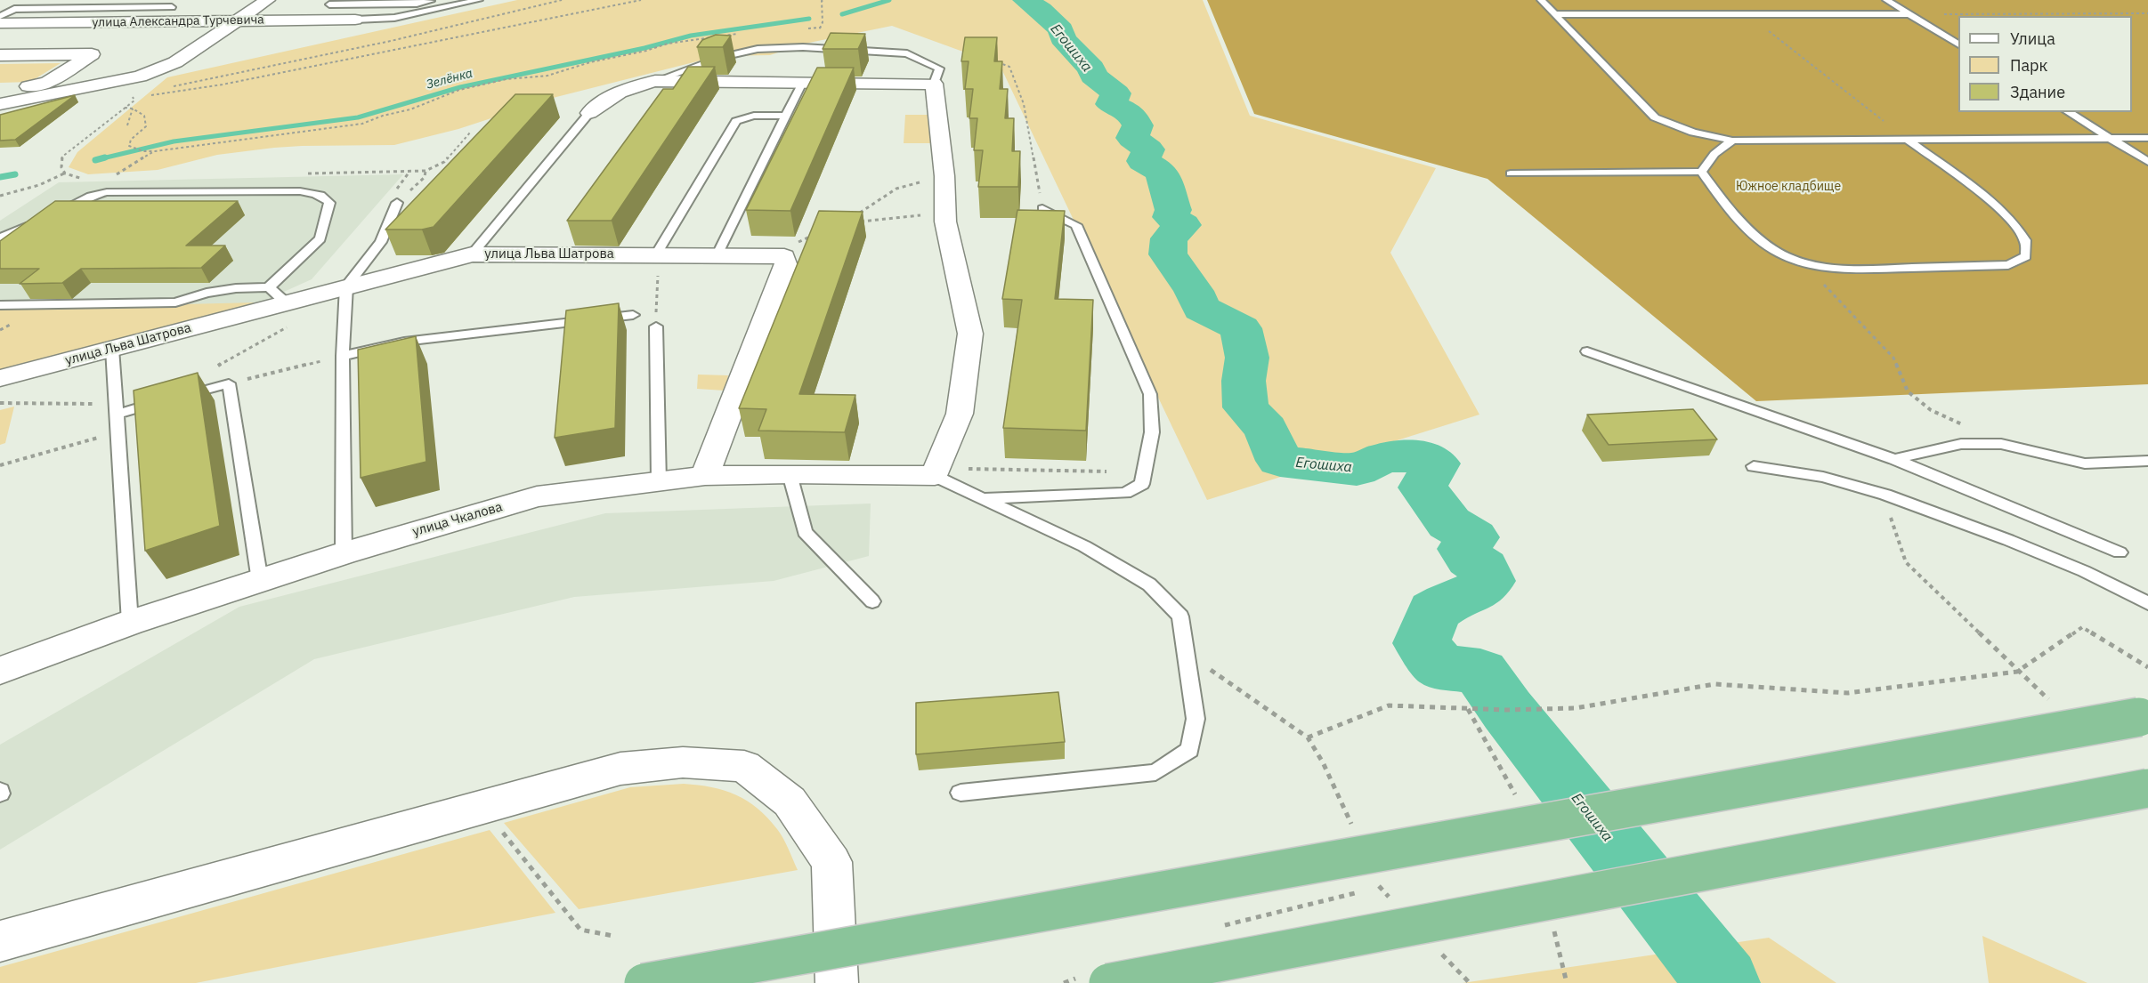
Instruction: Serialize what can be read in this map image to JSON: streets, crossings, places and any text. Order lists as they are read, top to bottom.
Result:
{
  "streets": {
    "street": ["улица Александра Турчевича", "улица Льва Шатрова", "улица Чкалова"]
  },
  "water": ["Егошиха", "Зелёнка"],
  "parks": ["Южное кладбище"],
  "legend": ["Улица", "Парк", "Здание"]
}
